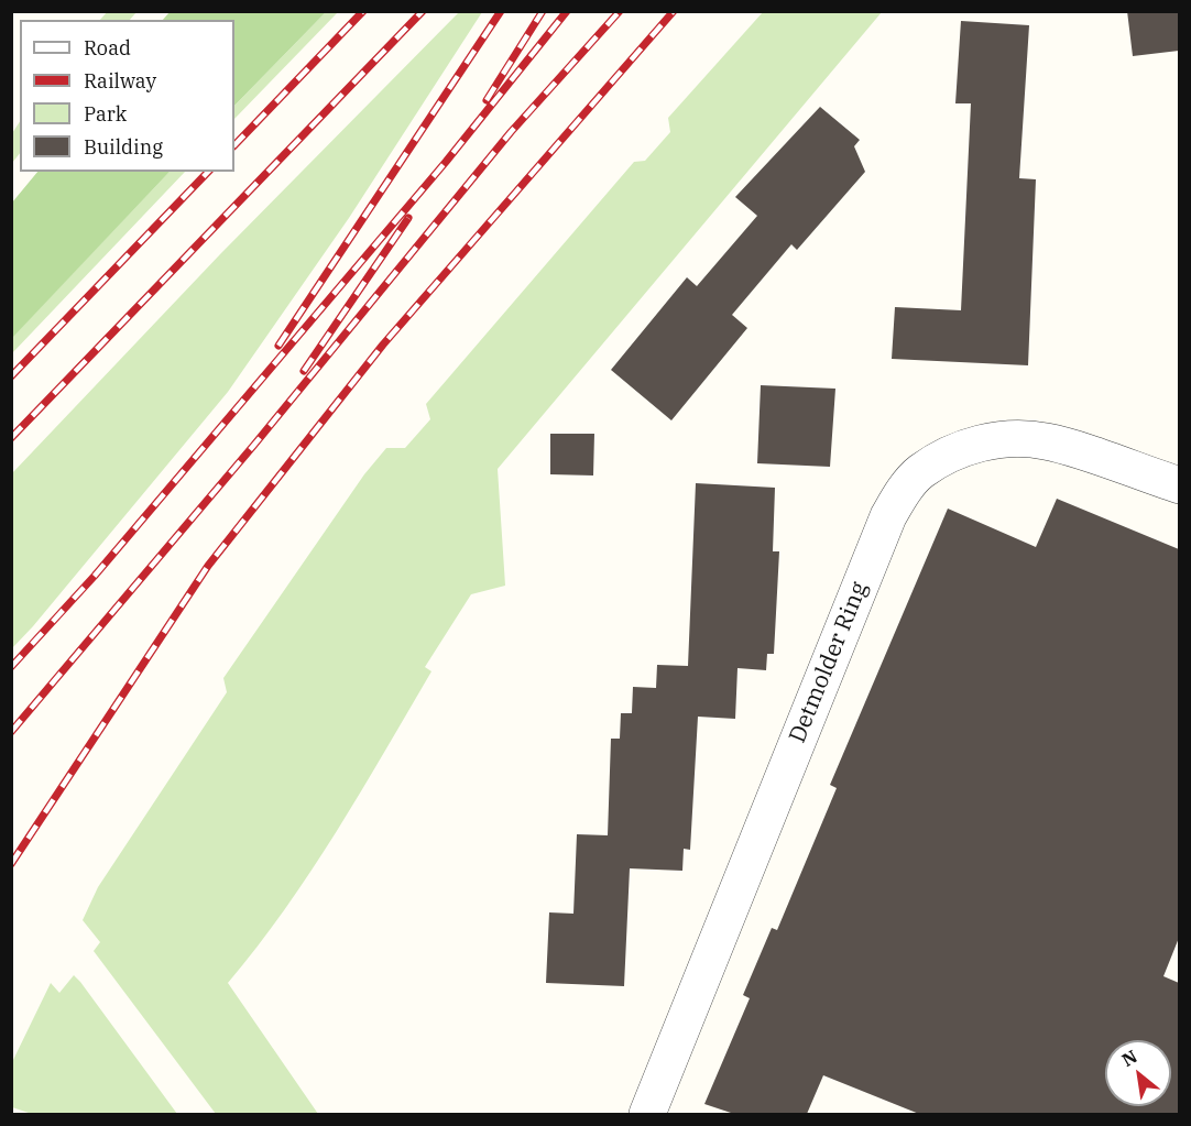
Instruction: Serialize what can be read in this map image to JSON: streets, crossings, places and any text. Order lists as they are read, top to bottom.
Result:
{
  "streets": {
    "street": ["Detmolder Ring"]
  },
  "legend": [
    "Road",
    "Railway",
    "Park",
    "Building"
  ],
  "north": "top left"
}
